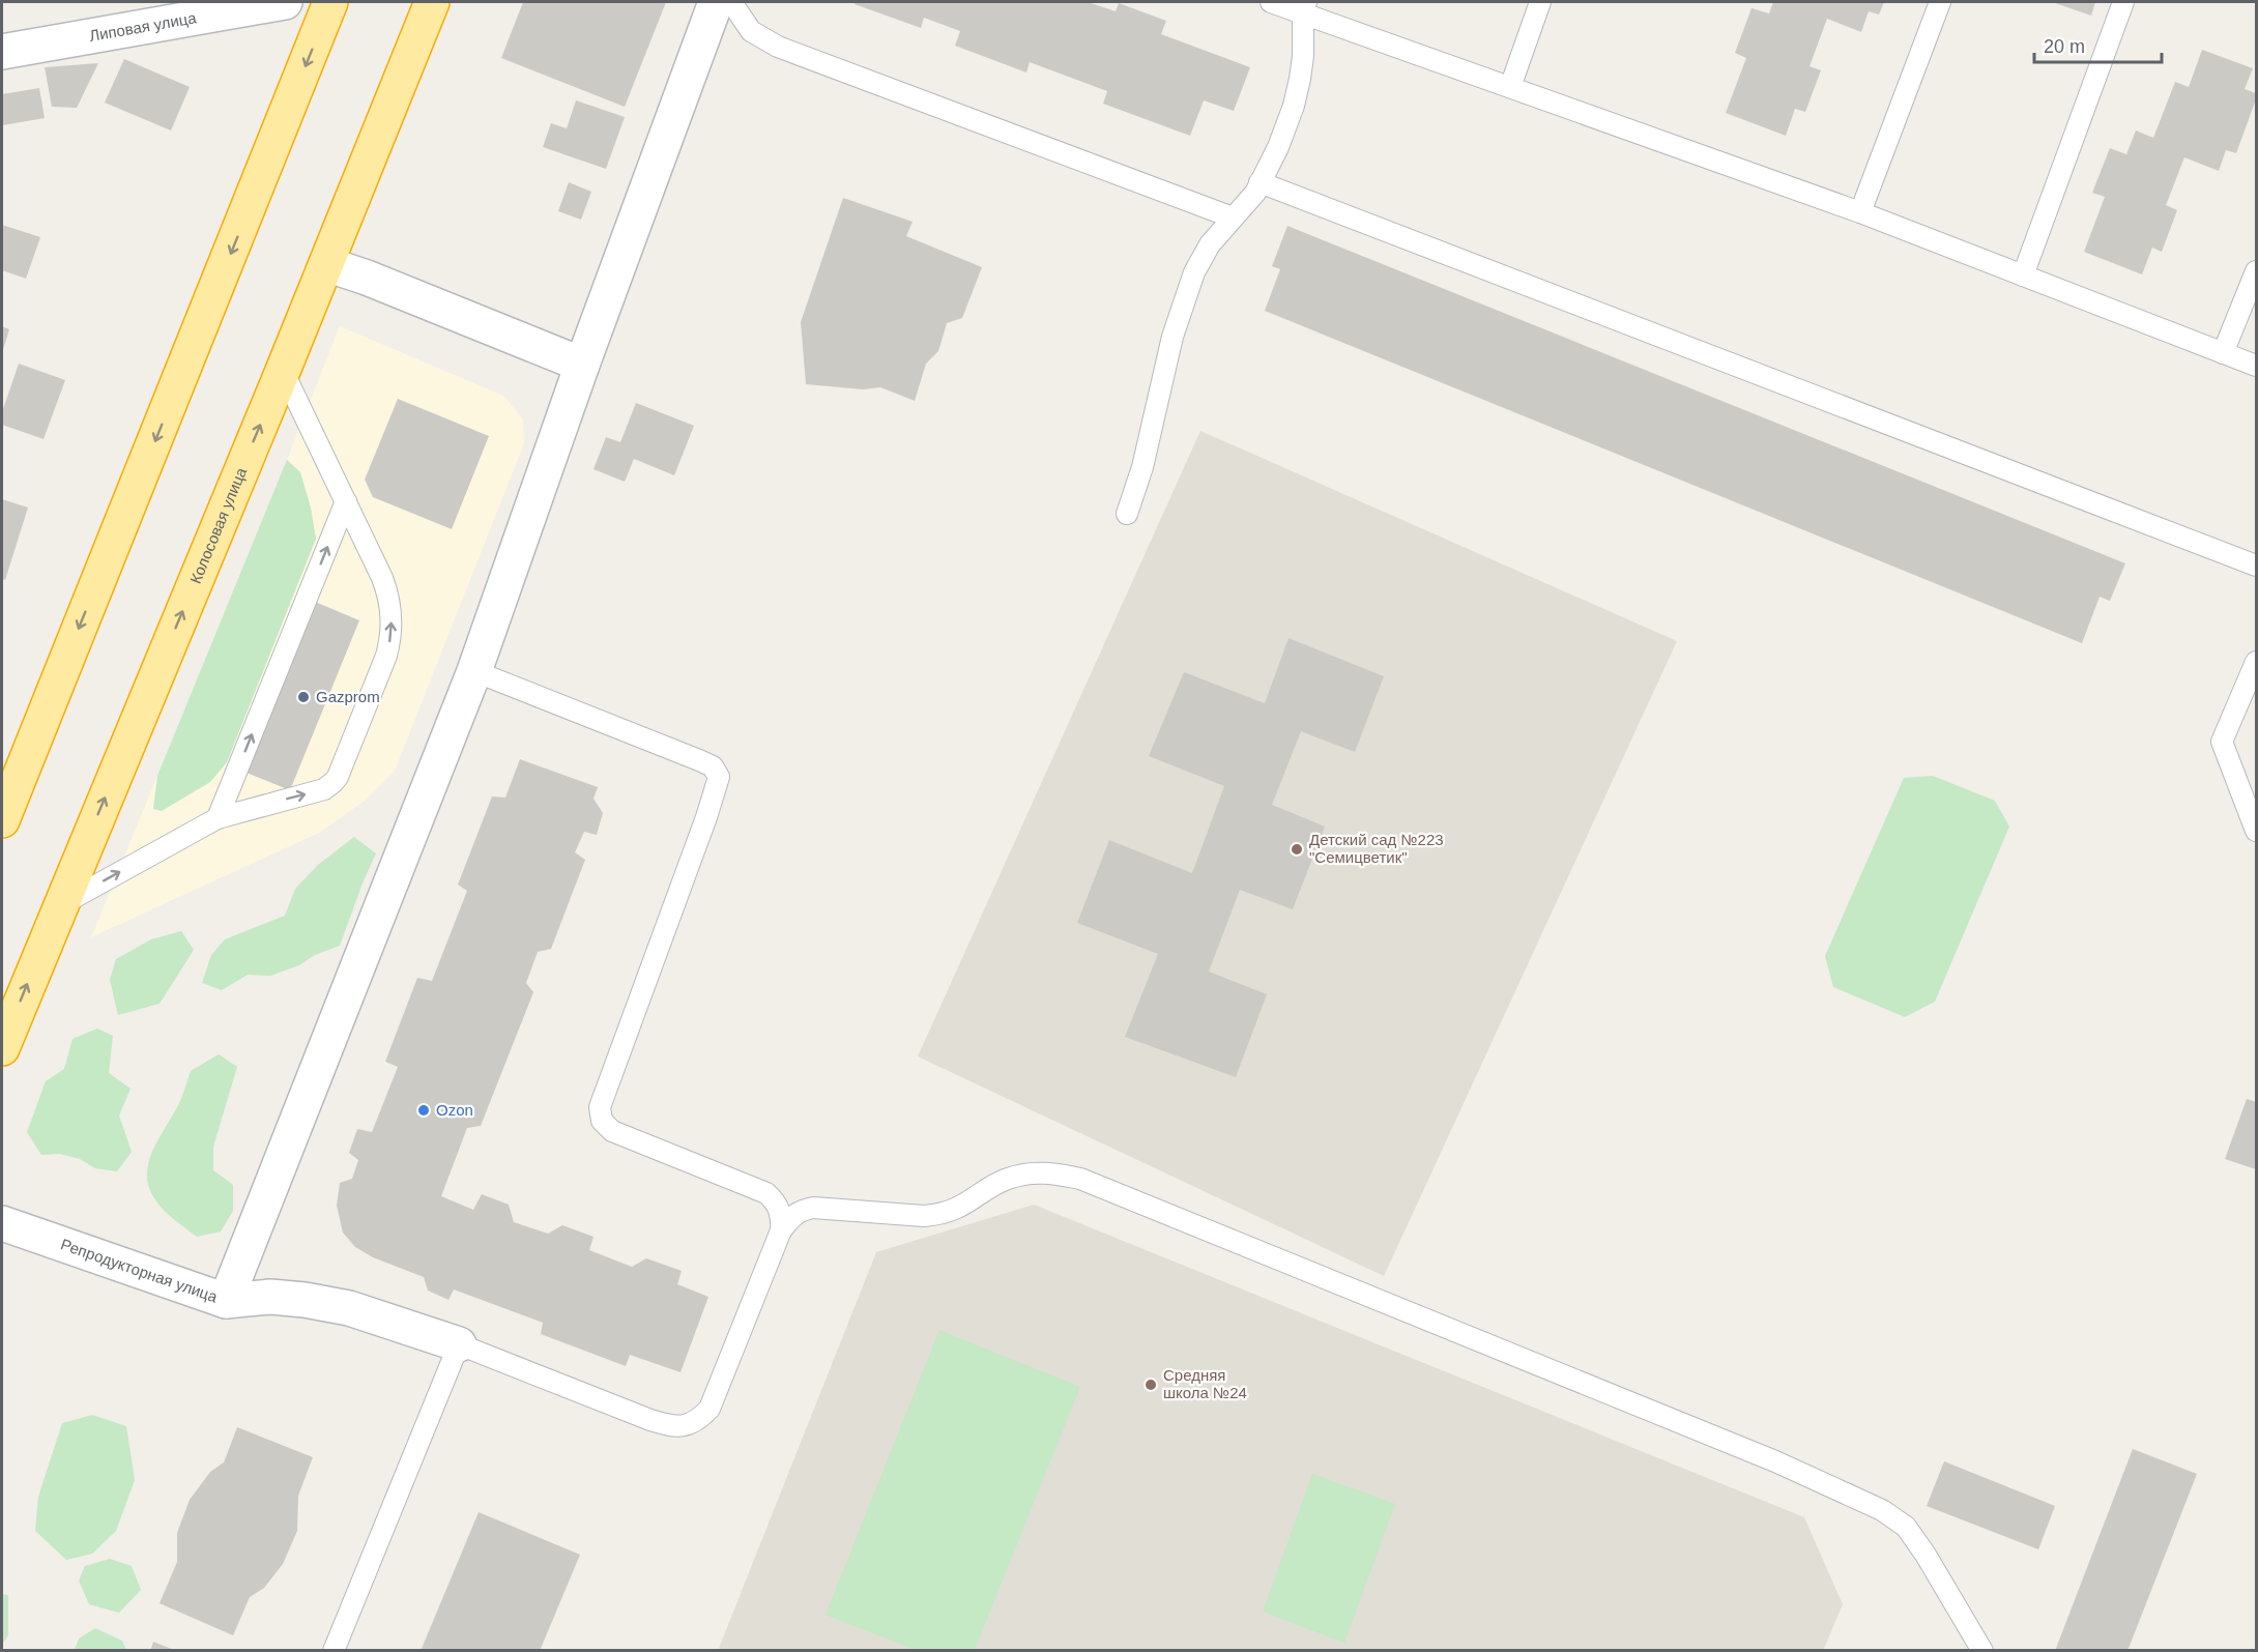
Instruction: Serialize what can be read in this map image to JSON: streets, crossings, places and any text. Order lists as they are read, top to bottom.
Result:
{
  "streets": {
    "highway": ["Колосовая улица"],
    "street": ["Липовая улица", "Репродукторная улица"]
  },
  "places": [
    "Gazprom",
    "Детский сад №223 \"Семицветик\"",
    "Ozon",
    "Средняя школа №24"
  ],
  "scale_bar": "20 m"
}
